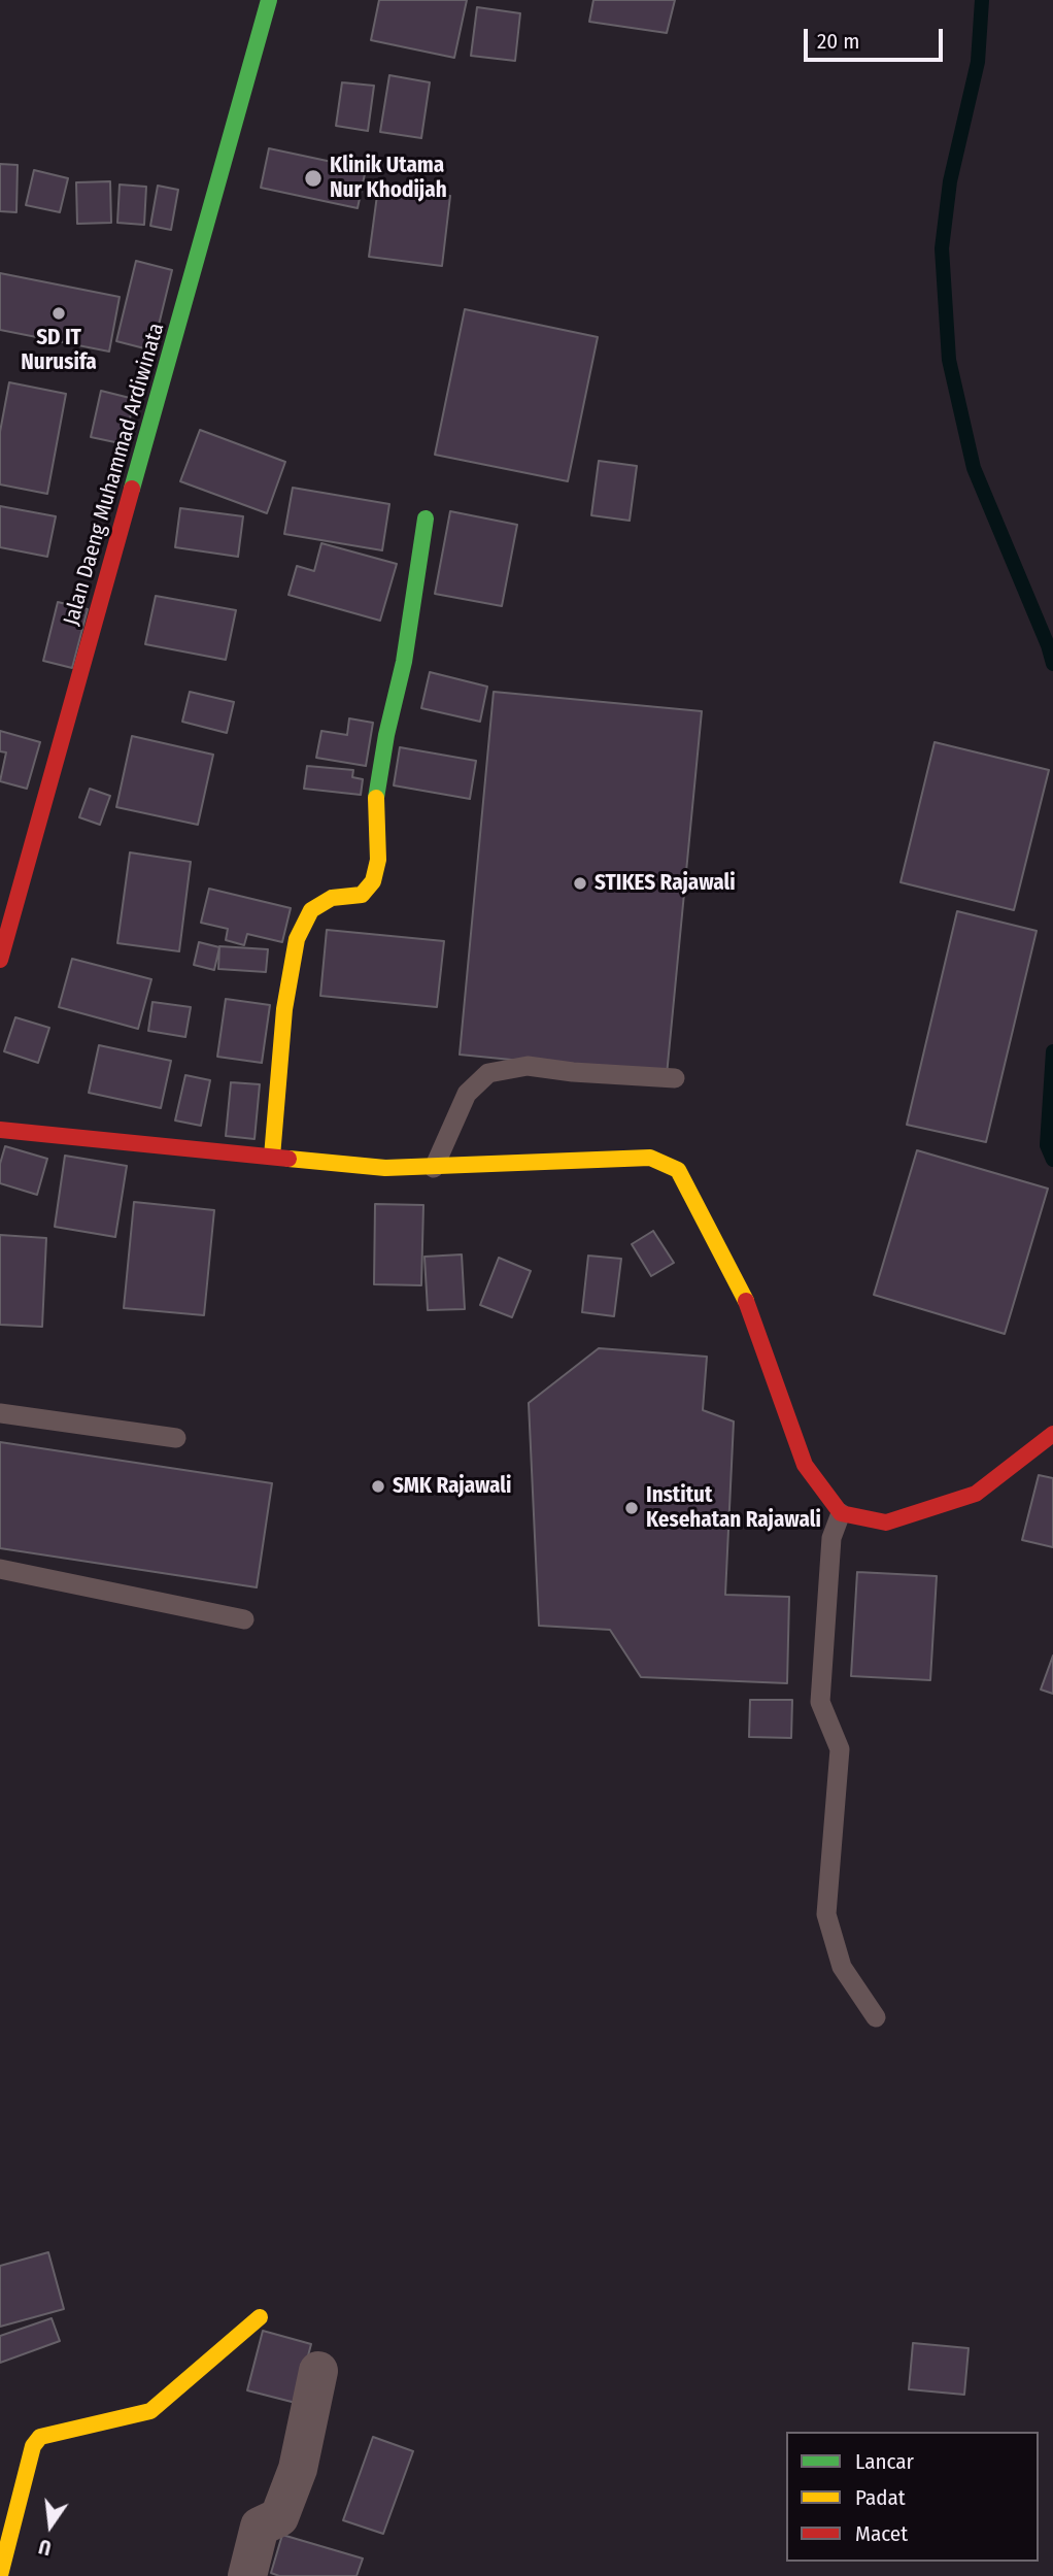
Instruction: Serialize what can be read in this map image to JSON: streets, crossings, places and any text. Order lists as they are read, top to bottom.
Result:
{
  "streets": {
    "street": ["Jalan Daeng Muhammad Ardiwinata"]
  },
  "places": [
    "Klinik Utama Nur Khodijah",
    "SD IT Nurusifa",
    "STIKES Rajawali",
    "SMK Rajawali",
    "Institut Kesehatan Rajawali"
  ],
  "legend": ["Lancar", "Padat", "Macet"],
  "scale_bar": "20 m",
  "north": "bottom"
}
